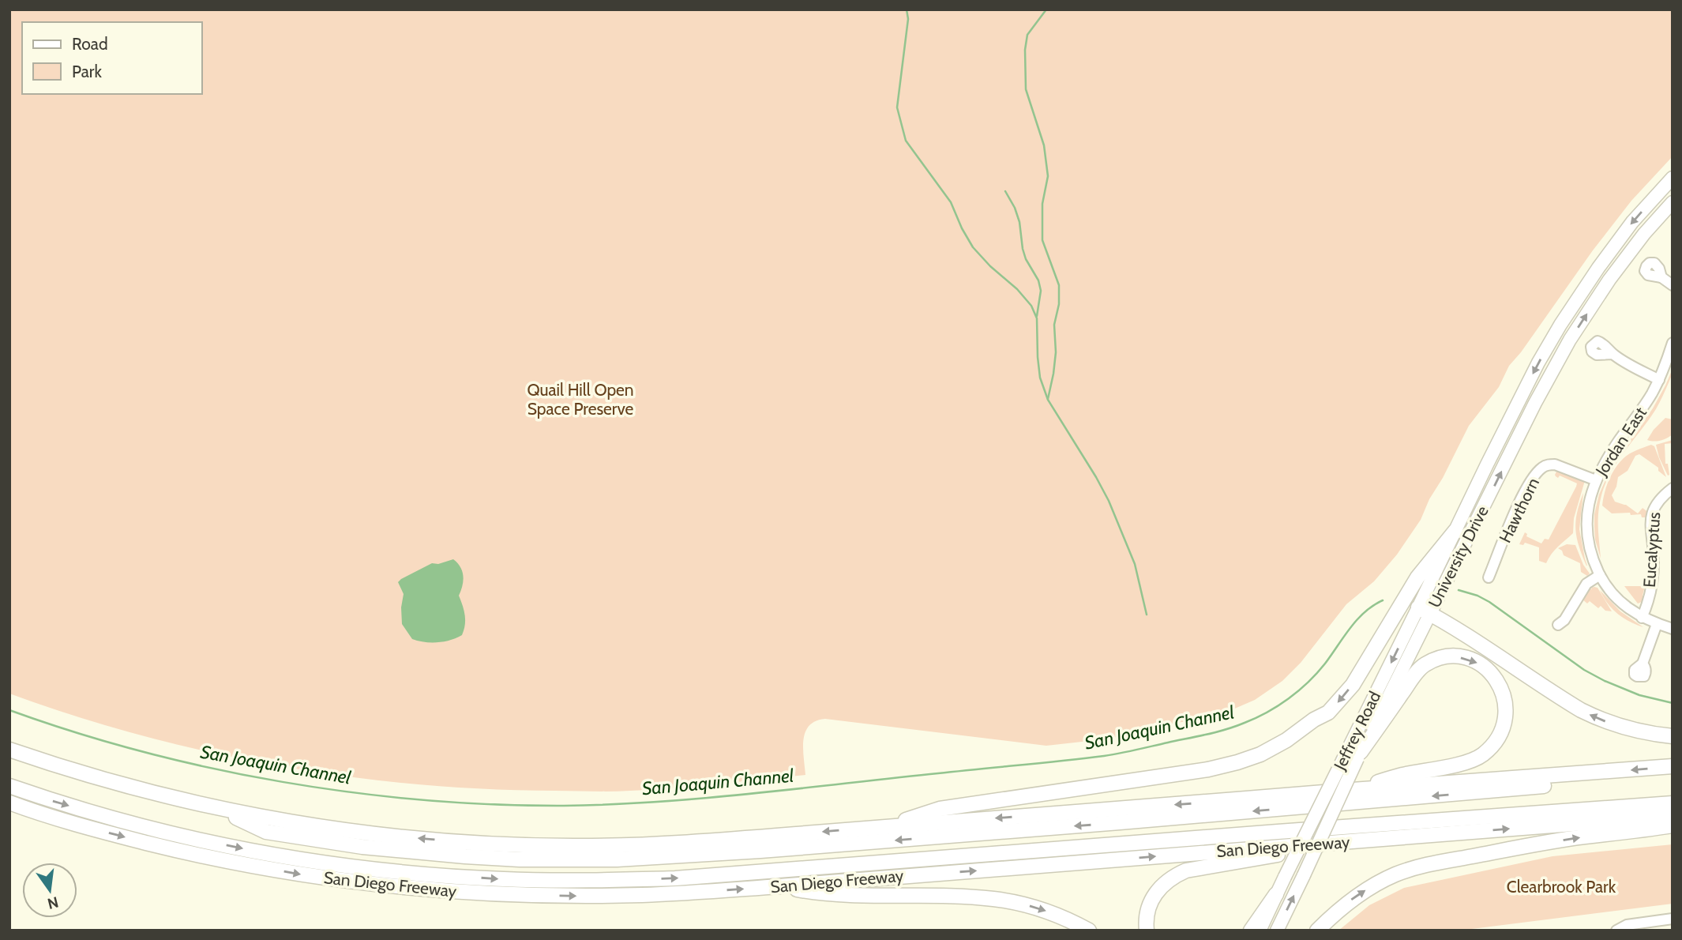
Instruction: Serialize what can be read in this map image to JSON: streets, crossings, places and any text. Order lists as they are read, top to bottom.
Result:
{
  "streets": {
    "highway": ["San Diego Freeway"],
    "main road": ["University Drive", "Jeffrey Road"],
    "street": ["Jordan East", "Hawthorn", "Eucalyptus"]
  },
  "crossings": [
    ["Jordan East", "Hawthorn"],
    ["Jordan East", "Eucalyptus"],
    ["University Drive", "Jeffrey Road"]
  ],
  "one_way": ["Jeffrey Road"],
  "water": ["San Joaquin Channel"],
  "parks": ["Quail Hill Open Space Preserve", "Clearbrook Park"],
  "legend": ["Road", "Park"],
  "north": "bottom"
}
